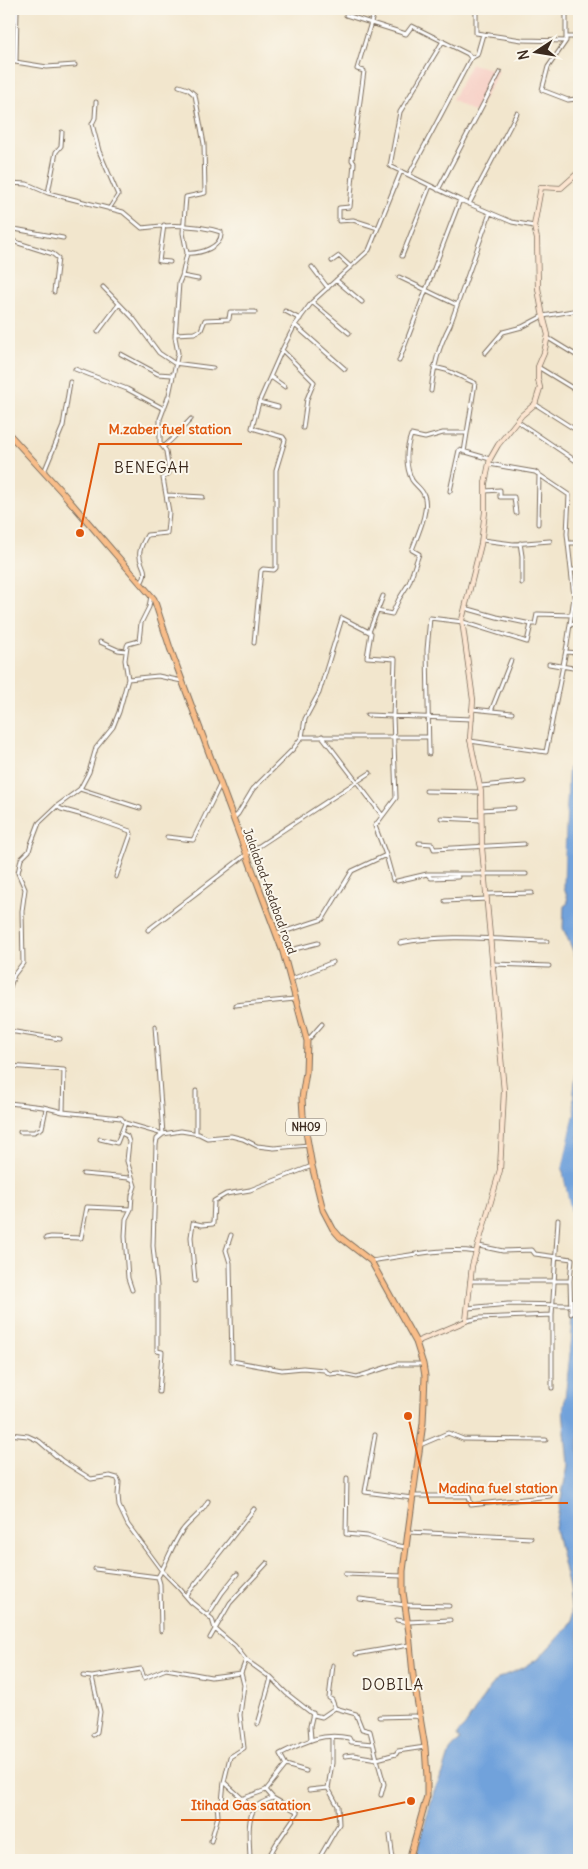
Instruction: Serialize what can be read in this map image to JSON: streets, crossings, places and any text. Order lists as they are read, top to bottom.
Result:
{
  "streets": {
    "main road": ["Jalalabad-Asdabad road", "NH09"]
  },
  "districts": ["BENEGAH", "DOBILA"],
  "places": ["M.zaber fuel station", "Madina fuel station", "Itihad Gas satation"],
  "north": "left"
}
